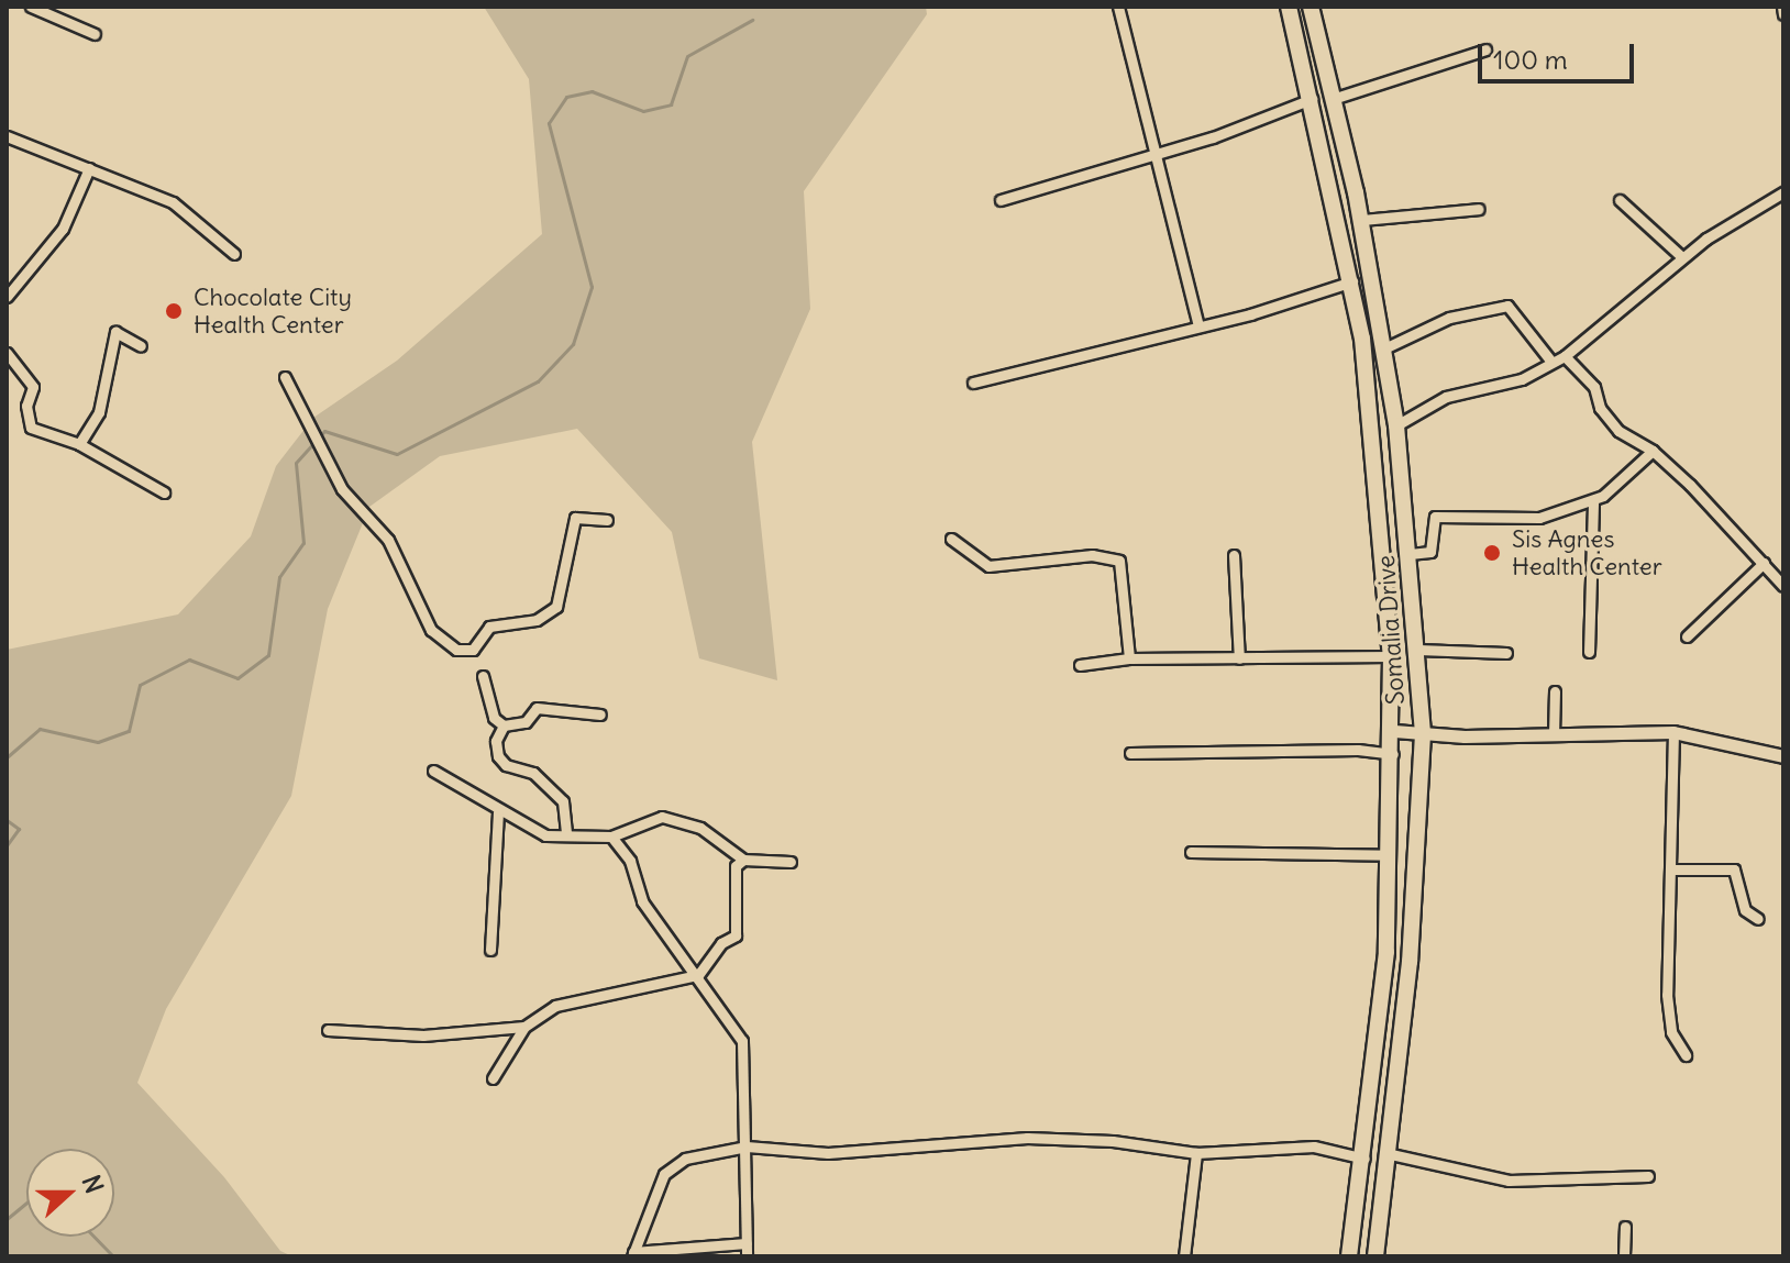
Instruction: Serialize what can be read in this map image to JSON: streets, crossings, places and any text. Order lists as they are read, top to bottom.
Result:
{
  "streets": {
    "main road": ["Somalia Drive"]
  },
  "places": ["Chocolate City Health Center", "Sis Agnes Health Center"],
  "scale_bar": "100 m",
  "north": "right"
}
